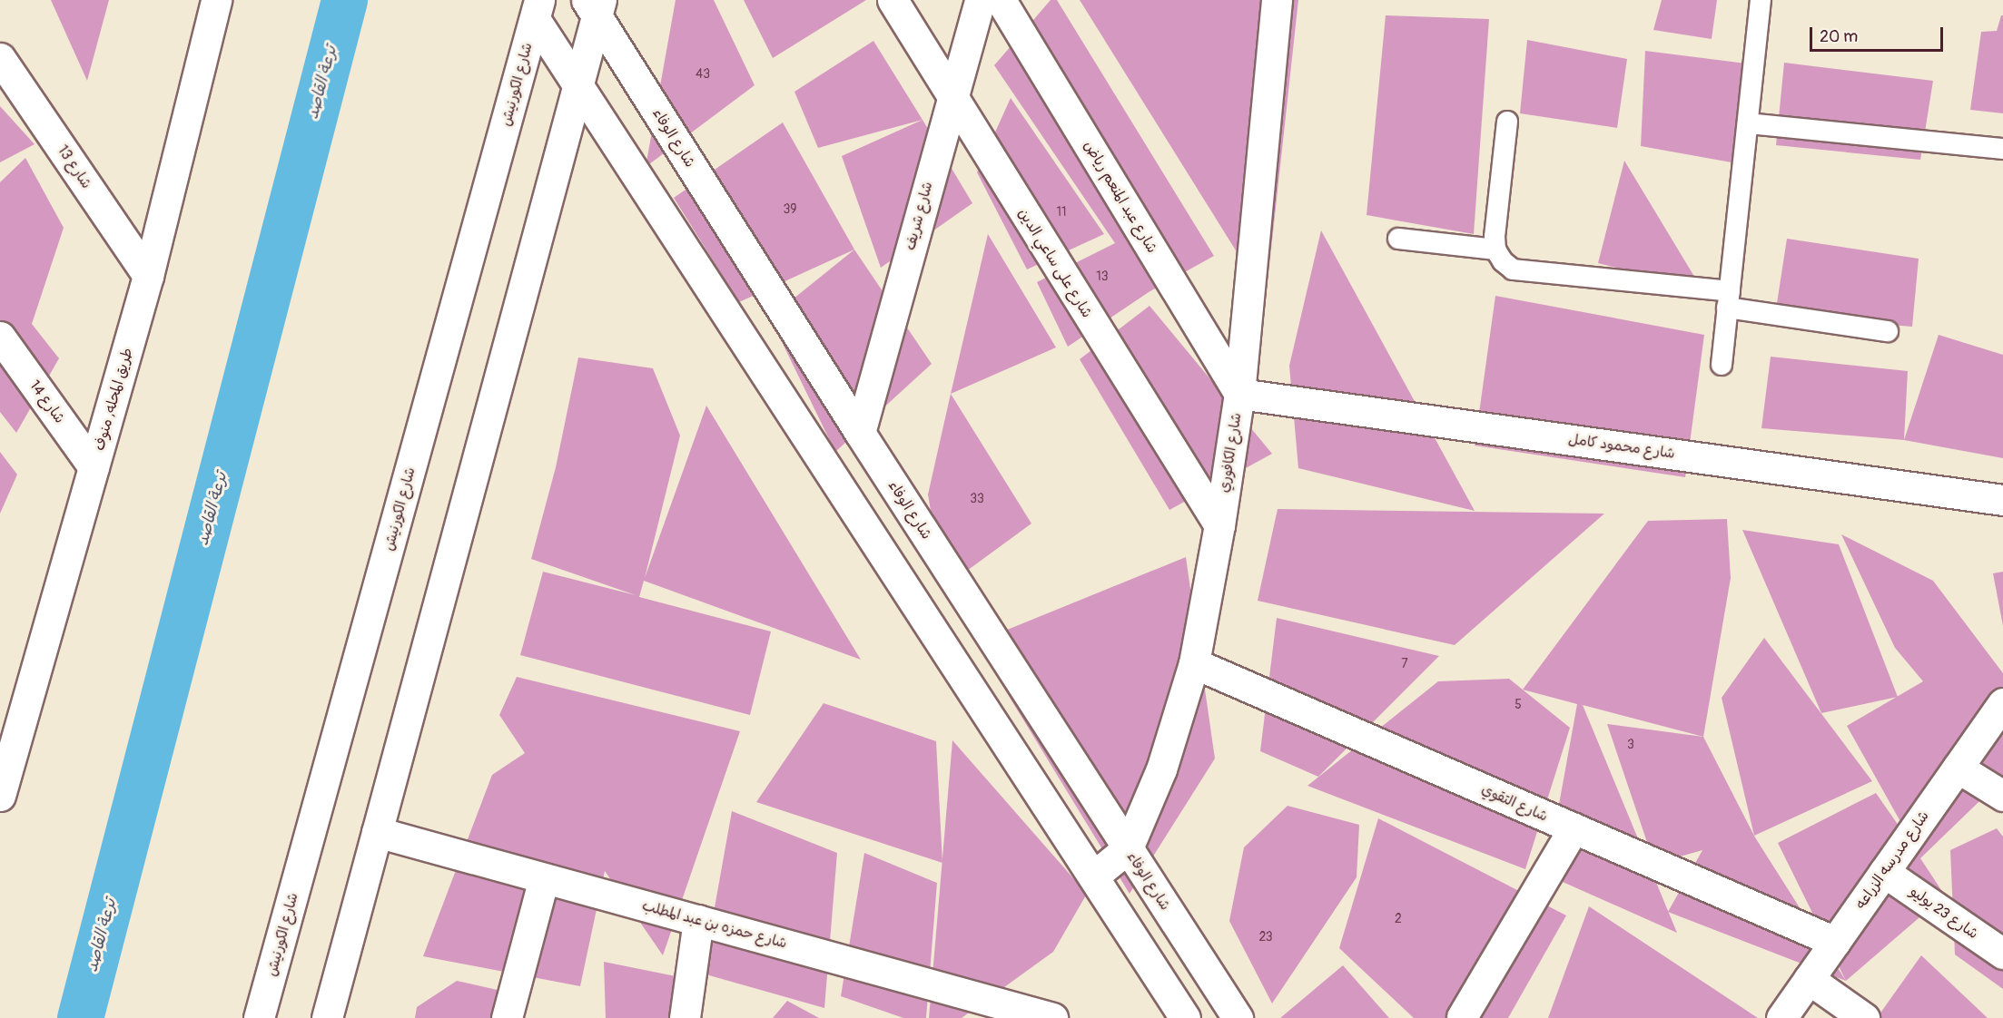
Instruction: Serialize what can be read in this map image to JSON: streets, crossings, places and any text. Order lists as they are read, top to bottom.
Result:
{
  "streets": {
    "street": [
      "شارع الكورنيش",
      "شارع الوفاء",
      "شارع 13",
      "شارع عبد المنعم رياض",
      "شارع شريف",
      "شارع على ساعي الدين",
      "طريق المحله, منوف",
      "شارع 14",
      "شارع محمود كامل",
      "شارع الكافوري",
      "شارع التقوي",
      "شارع مدرسه الزراعه",
      "شارع 23 يوليو",
      "شارع حمزه بن عبد المطلب"
    ]
  },
  "crossings": [
    ["شارع الوفاء", "شارع شريف"],
    ["شارع الوفاء", "شارع الكافوري"],
    ["شارع 13", "طريق المحله, منوف"],
    ["شارع عبد المنعم رياض", "شارع محمود كامل"],
    ["شارع عبد المنعم رياض", "شارع الكافوري"],
    ["شارع شريف", "شارع على ساعي الدين"],
    ["شارع على ساعي الدين", "شارع الكافوري"],
    ["طريق المحله, منوف", "شارع 14"],
    ["شارع محمود كامل", "شارع الكافوري"],
    ["شارع الكافوري", "شارع التقوي"],
    ["شارع التقوي", "شارع مدرسه الزراعه"],
    ["شارع مدرسه الزراعه", "شارع 23 يوليو"]
  ],
  "water": ["ترعة القاصد"],
  "house_numbers": [
    "43",
    "39",
    "11",
    "13",
    "33",
    "7",
    "5",
    "3",
    "2",
    "23"
  ],
  "scale_bar": "20 m"
}
